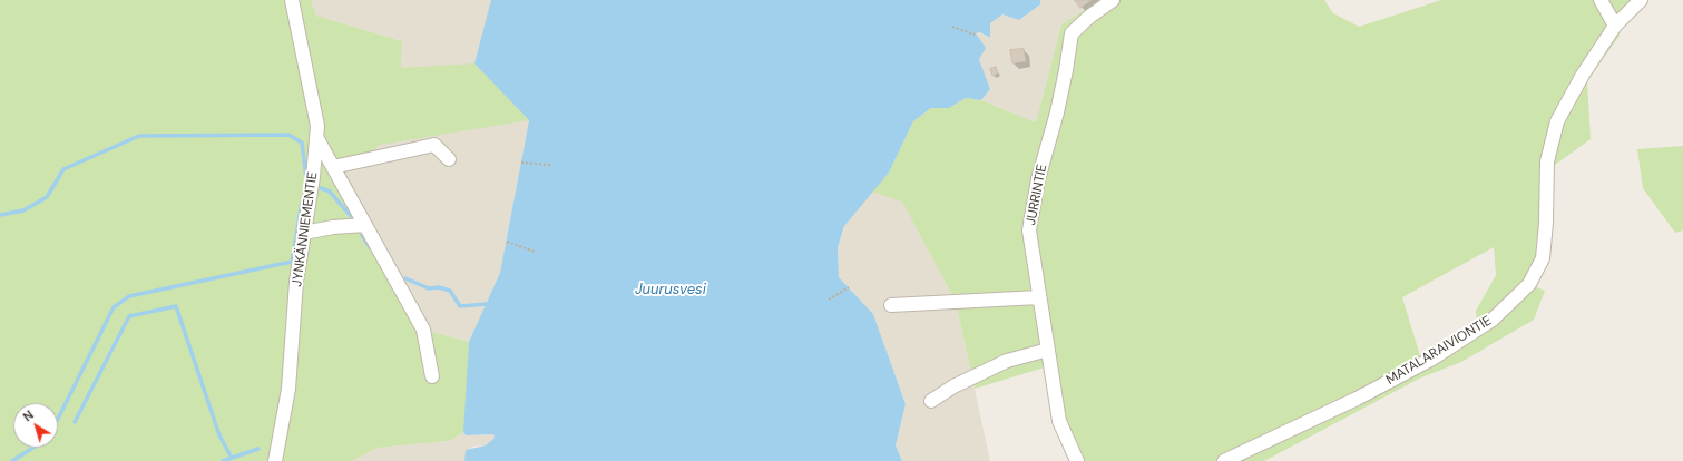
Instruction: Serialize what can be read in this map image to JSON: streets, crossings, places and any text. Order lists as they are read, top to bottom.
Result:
{
  "streets": {
    "street": ["JURRINTIE", "JYNKÄNNIEMENTIE", "MATALARAIVIONTIE"]
  },
  "water": ["Juurusvesi"],
  "north": "top left"
}
